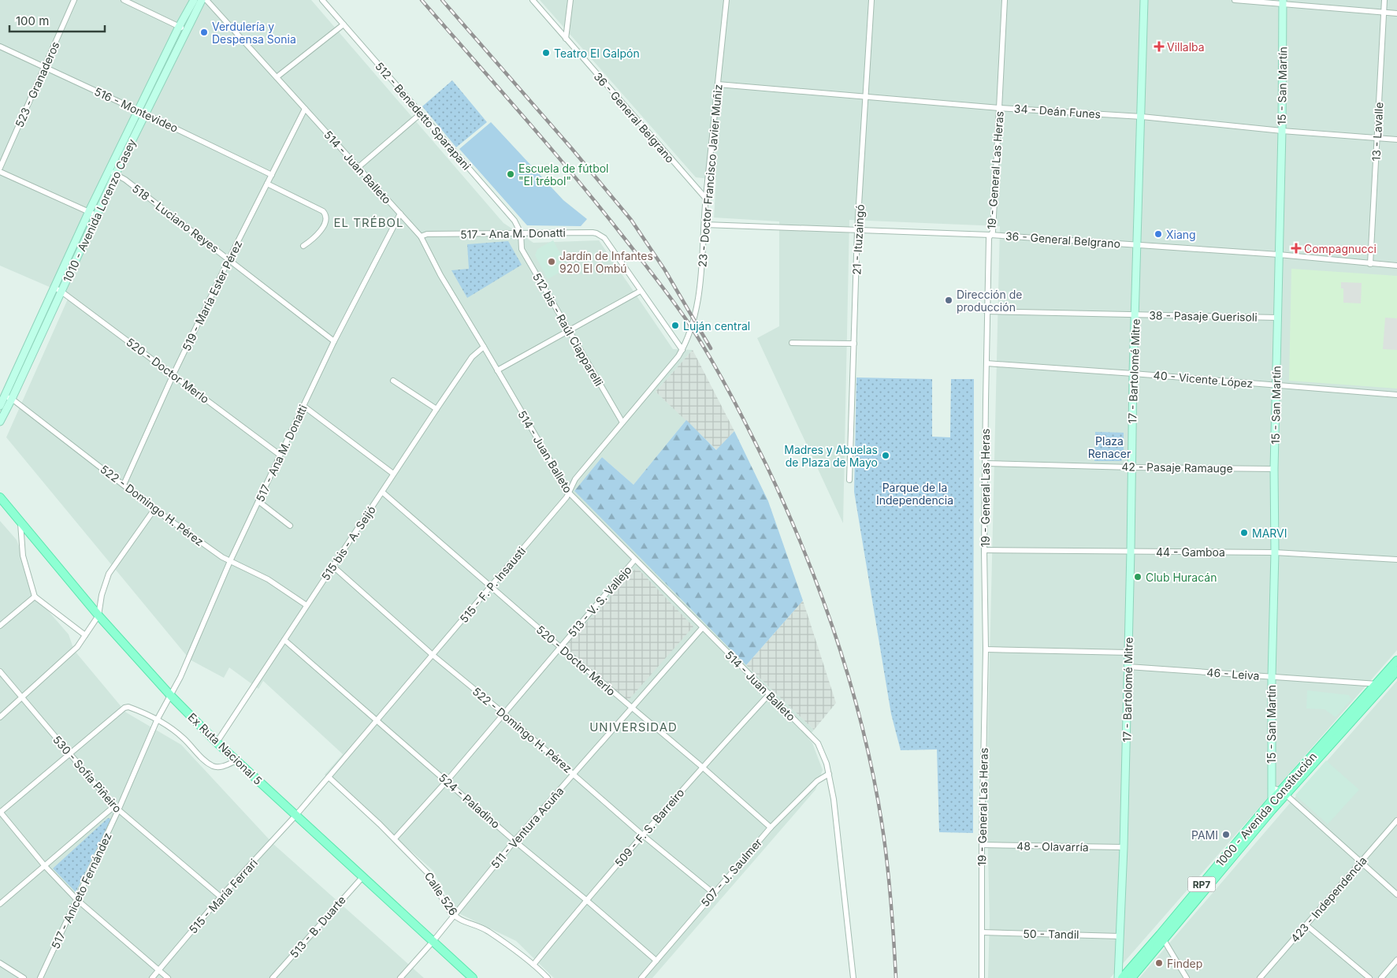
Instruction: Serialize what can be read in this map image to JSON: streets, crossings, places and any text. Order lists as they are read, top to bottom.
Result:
{
  "streets": {
    "main road": ["Ex Ruta Nacional 5", "1000 - Avenida Constitución", "RP7"],
    "street": [
      "523 - Granaderos",
      "15 - San Martín",
      "516 - Montevideo",
      "34 - Deán Funes",
      "512 - Benedetto Sparapani",
      "36 - General Belgrano",
      "13 - Lavalle",
      "514 - Juan Balleto",
      "19 - General Las Heras",
      "23 - Doctor Francisco Javier Muñiz",
      "1010 - Avenida Lorenzo Casey",
      "518 - Luciano Reyes",
      "517 - Ana M. Donatti",
      "21 - Ituzaingó",
      "519 - María Ester Pérez",
      "38 - Pasaje Guerisoli",
      "512 bis - Raúl Ciapparelli",
      "520 - Doctor Merlo",
      "17 - Bartolomé Mitre",
      "40 - Vicente López",
      "42 - Pasaje Ramauge",
      "522 - Domingo H. Pérez",
      "515 bis - A. Seijó",
      "44 - Gamboa",
      "515 - F. P. Insausti",
      "513 - V. S. Vallejo",
      "46 - Leiva",
      "530 - Sofía Piñeiro",
      "524 - Paladino",
      "511 - Ventura Acuña",
      "509 - F. S. Barreiro",
      "48 - Olavarría",
      "507 - J. Saulmer",
      "517 - Aniceto Fernández",
      "Calle 526",
      "515 - María Ferrari",
      "423 - Independencia",
      "513 - B. Duarte",
      "50 - Tandil"
    ]
  },
  "crossings": [
    ["523 - Granaderos", "516 - Montevideo"],
    ["15 - San Martín", "34 - Deán Funes"],
    ["15 - San Martín", "36 - General Belgrano"],
    ["15 - San Martín", "38 - Pasaje Guerisoli"],
    ["15 - San Martín", "40 - Vicente López"],
    ["15 - San Martín", "42 - Pasaje Ramauge"],
    ["15 - San Martín", "44 - Gamboa"],
    ["15 - San Martín", "46 - Leiva"],
    ["15 - San Martín", "1000 - Avenida Constitución"],
    ["516 - Montevideo", "1010 - Avenida Lorenzo Casey"],
    ["516 - Montevideo", "519 - María Ester Pérez"],
    ["34 - Deán Funes", "13 - Lavalle"],
    ["34 - Deán Funes", "19 - General Las Heras"],
    ["34 - Deán Funes", "23 - Doctor Francisco Javier Muñiz"],
    ["34 - Deán Funes", "21 - Ituzaingó"],
    ["34 - Deán Funes", "17 - Bartolomé Mitre"],
    ["512 - Benedetto Sparapani", "517 - Ana M. Donatti"],
    ["512 - Benedetto Sparapani", "512 bis - Raúl Ciapparelli"],
    ["36 - General Belgrano", "13 - Lavalle"],
    ["36 - General Belgrano", "19 - General Las Heras"],
    ["36 - General Belgrano", "23 - Doctor Francisco Javier Muñiz"],
    ["36 - General Belgrano", "21 - Ituzaingó"],
    ["36 - General Belgrano", "17 - Bartolomé Mitre"],
    ["514 - Juan Balleto", "517 - Ana M. Donatti"],
    ["514 - Juan Balleto", "519 - María Ester Pérez"],
    ["514 - Juan Balleto", "515 bis - A. Seijó"],
    ["514 - Juan Balleto", "515 - F. P. Insausti"],
    ["514 - Juan Balleto", "513 - V. S. Vallejo"],
    ["514 - Juan Balleto", "511 - Ventura Acuña"],
    ["514 - Juan Balleto", "509 - F. S. Barreiro"],
    ["514 - Juan Balleto", "507 - J. Saulmer"],
    ["19 - General Las Heras", "38 - Pasaje Guerisoli"],
    ["19 - General Las Heras", "40 - Vicente López"],
    ["19 - General Las Heras", "42 - Pasaje Ramauge"],
    ["19 - General Las Heras", "44 - Gamboa"],
    ["19 - General Las Heras", "48 - Olavarría"],
    ["19 - General Las Heras", "50 - Tandil"],
    ["23 - Doctor Francisco Javier Muñiz", "515 - F. P. Insausti"],
    ["1010 - Avenida Lorenzo Casey", "518 - Luciano Reyes"],
    ["1010 - Avenida Lorenzo Casey", "520 - Doctor Merlo"],
    ["1010 - Avenida Lorenzo Casey", "522 - Domingo H. Pérez"],
    ["518 - Luciano Reyes", "517 - Ana M. Donatti"],
    ["518 - Luciano Reyes", "519 - María Ester Pérez"],
    ["517 - Ana M. Donatti", "512 bis - Raúl Ciapparelli"],
    ["517 - Ana M. Donatti", "520 - Doctor Merlo"],
    ["517 - Ana M. Donatti", "522 - Domingo H. Pérez"],
    ["517 - Ana M. Donatti", "Ex Ruta Nacional 5"],
    ["517 - Ana M. Donatti", "517 - Aniceto Fernández"],
    ["519 - María Ester Pérez", "520 - Doctor Merlo"],
    ["519 - María Ester Pérez", "522 - Domingo H. Pérez"],
    ["38 - Pasaje Guerisoli", "17 - Bartolomé Mitre"],
    ["512 bis - Raúl Ciapparelli", "515 - F. P. Insausti"],
    ["520 - Doctor Merlo", "515 bis - A. Seijó"],
    ["520 - Doctor Merlo", "515 - F. P. Insausti"],
    ["520 - Doctor Merlo", "513 - V. S. Vallejo"],
    ["520 - Doctor Merlo", "511 - Ventura Acuña"],
    ["520 - Doctor Merlo", "509 - F. S. Barreiro"],
    ["520 - Doctor Merlo", "507 - J. Saulmer"],
    ["17 - Bartolomé Mitre", "40 - Vicente López"],
    ["17 - Bartolomé Mitre", "42 - Pasaje Ramauge"],
    ["17 - Bartolomé Mitre", "44 - Gamboa"],
    ["17 - Bartolomé Mitre", "46 - Leiva"],
    ["17 - Bartolomé Mitre", "48 - Olavarría"],
    ["17 - Bartolomé Mitre", "50 - Tandil"],
    ["522 - Domingo H. Pérez", "515 bis - A. Seijó"],
    ["522 - Domingo H. Pérez", "515 - F. P. Insausti"],
    ["522 - Domingo H. Pérez", "513 - V. S. Vallejo"],
    ["522 - Domingo H. Pérez", "511 - Ventura Acuña"],
    ["522 - Domingo H. Pérez", "509 - F. S. Barreiro"],
    ["522 - Domingo H. Pérez", "507 - J. Saulmer"],
    ["515 bis - A. Seijó", "Ex Ruta Nacional 5"],
    ["515 bis - A. Seijó", "524 - Paladino"],
    ["515 - F. P. Insausti", "Ex Ruta Nacional 5"],
    ["515 - F. P. Insausti", "524 - Paladino"],
    ["515 - F. P. Insausti", "Calle 526"],
    ["515 - F. P. Insausti", "515 - María Ferrari"],
    ["513 - V. S. Vallejo", "524 - Paladino"],
    ["513 - V. S. Vallejo", "Calle 526"],
    ["46 - Leiva", "1000 - Avenida Constitución"],
    ["Ex Ruta Nacional 5", "511 - Ventura Acuña"],
    ["Ex Ruta Nacional 5", "517 - Aniceto Fernández"],
    ["Ex Ruta Nacional 5", "515 - María Ferrari"],
    ["Ex Ruta Nacional 5", "513 - B. Duarte"],
    ["530 - Sofía Piñeiro", "517 - Aniceto Fernández"],
    ["530 - Sofía Piñeiro", "515 - María Ferrari"],
    ["524 - Paladino", "511 - Ventura Acuña"],
    ["524 - Paladino", "509 - F. S. Barreiro"],
    ["524 - Paladino", "507 - J. Saulmer"],
    ["511 - Ventura Acuña", "Calle 526"],
    ["509 - F. S. Barreiro", "Calle 526"]
  ],
  "districts": ["EL TRÉBOL", "UNIVERSIDAD"],
  "parks": ["Plaza Renacer", "Parque de la Independencia"],
  "places": {
    "other": [
      "Verdulería y Despensa Sonia",
      "Teatro El Galpón",
      "Escuela de fútbol \"El trébol\"",
      "Xiang",
      "Jardín de Infantes 920 El Ombú",
      "Dirección de producción",
      "Luján central",
      "Madres y Abuelas de Plaza de Mayo",
      "MARVI",
      "Club Huracán",
      "PAMI",
      "Findep"
    ],
    "health": ["Villalba", "Compagnucci"]
  },
  "scale_bar": "100 m"
}
